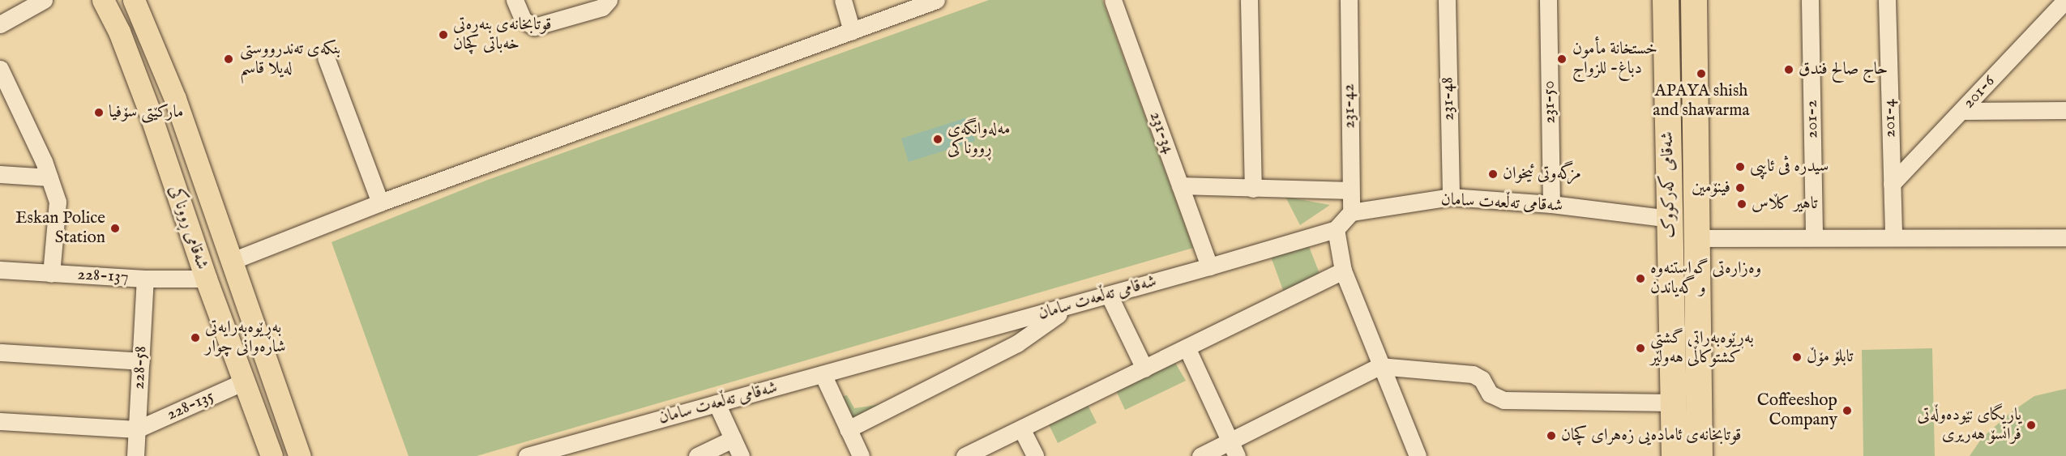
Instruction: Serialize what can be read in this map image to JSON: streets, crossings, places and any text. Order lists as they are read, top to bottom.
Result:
{
  "streets": {
    "highway": ["شەقامی کەرکووک"],
    "main road": ["شەقامی ڕووناکی"],
    "street": [
      "201-6",
      "231-48",
      "231-50",
      "231-42",
      "201-4",
      "201-2",
      "231-34",
      "شەقامی تەڵعەت سامان",
      "228-137",
      "228-58",
      "228-135"
    ]
  },
  "crossings": [
    ["201-6", "201-4"],
    ["231-48", "شەقامی تەڵعەت سامان"],
    ["231-50", "شەقامی تەڵعەت سامان"],
    ["231-42", "شەقامی تەڵعەت سامان"],
    ["231-34", "شەقامی تەڵعەت سامان"],
    ["شەقامی کەرکووک", "شەقامی تەڵعەت سامان"],
    ["شەقامی ڕووناکی", "228-137"],
    ["شەقامی ڕووناکی", "228-135"],
    ["228-137", "228-58"],
    ["228-58", "228-135"]
  ],
  "places": [
    "قوتابخانەی بنەڕەتی خەباتی کچان",
    "بنکەی تەندرووستی لەیلا قاسم",
    "خستخانة مأمون دباغ- للزواج",
    "حاج صالح فندق",
    "APAYA shish and shawarma",
    "مارکێتی سۆفیا",
    "مەلەوانگەی ڕووناکی",
    "سیدرە ڤی ئایپی",
    "مزگەوتی ئیخوان",
    "فینۆمین",
    "تاهیر کڵاس",
    "Eskan Police Station",
    "وەزارەتی گواستنەوە و گەیاندن",
    "بەڕێوەبەرایەتی شارەوانی چوار",
    "بەڕێوەبەراتی گشتی کشتوکاڵی هەولێر",
    "تابلۆ مۆڵ",
    "Coffeeshop Company",
    "یاریگای نێودەوڵەتی فرانسۆ هەریری",
    "قوتابخانەی ئامادەیی زەهرای کچان"
  ]
}
